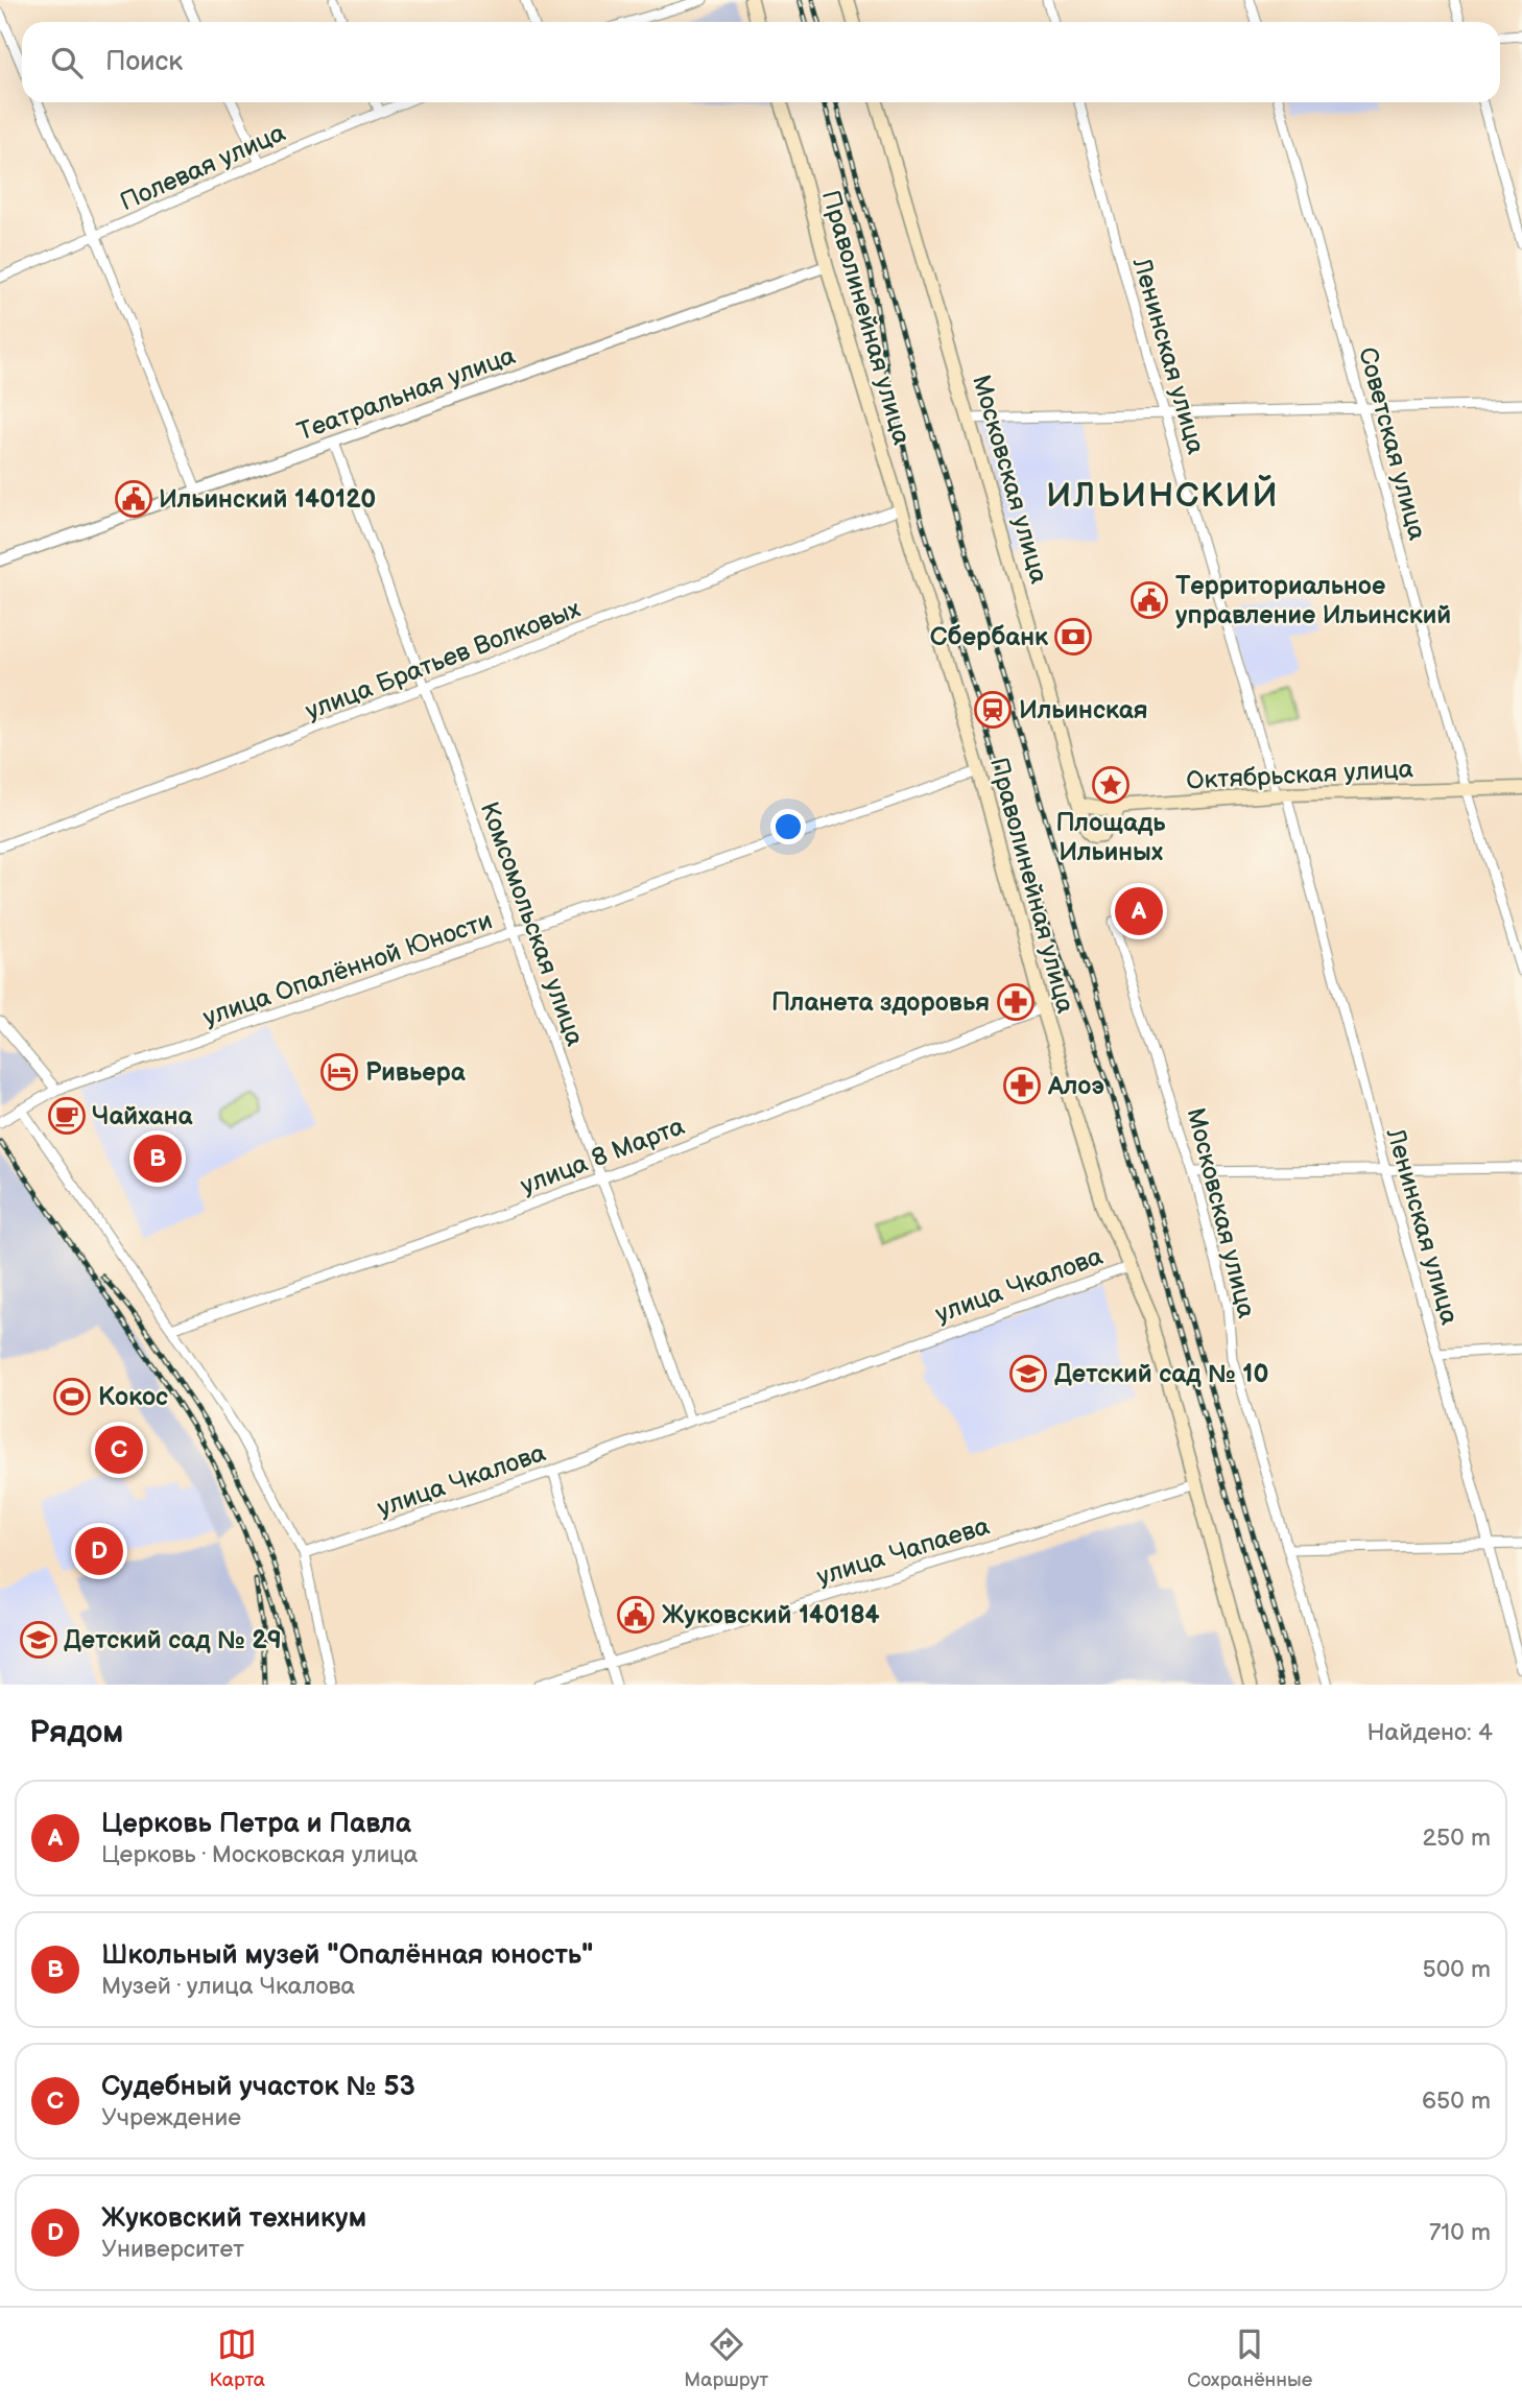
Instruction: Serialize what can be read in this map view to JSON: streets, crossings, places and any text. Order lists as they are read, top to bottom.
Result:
{
  "streets": {
    "main road": ["Праволинейная улица", "Московская улица", "Октябрьская улица"],
    "street": [
      "Полевая улица",
      "Ленинская улица",
      "Театральная улица",
      "Советская улица",
      "улица Братьев Волковых",
      "Комсомольская улица",
      "улица Опалённой Юности",
      "улица 8 Марта",
      "улица Чкалова",
      "улица Чапаева"
    ]
  },
  "crossings": [
    ["Праволинейная улица", "Театральная улица"],
    ["Праволинейная улица", "улица Братьев Волковых"],
    ["Праволинейная улица", "улица Опалённой Юности"],
    ["Праволинейная улица", "улица 8 Марта"],
    ["Праволинейная улица", "улица Чкалова"],
    ["Праволинейная улица", "улица Чапаева"],
    ["Ленинская улица", "Октябрьская улица"],
    ["Театральная улица", "Комсомольская улица"],
    ["Советская улица", "Октябрьская улица"],
    ["Московская улица", "Октябрьская улица"],
    ["улица Братьев Волковых", "Комсомольская улица"],
    ["Комсомольская улица", "улица Опалённой Юности"],
    ["Комсомольская улица", "улица 8 Марта"],
    ["Комсомольская улица", "улица Чкалова"]
  ],
  "districts": ["ИЛЬИНСКИЙ"],
  "places": {
    "public building": ["Ильинский 140120", "Территориальное управление Ильинский", "Жуковский 140184"],
    "bank": ["Сбербанк"],
    "station": ["Ильинская"],
    "place": ["Площадь Ильиных"],
    "pharmacy": ["Планета здоровья", "Алоэ"],
    "hotel": ["Ривьера"],
    "cafe": ["Чайхана"],
    "school or university": ["Детский сад № 10", "Детский сад № 29"],
    "sports": ["Кокос"]
  },
  "page": {
    "search": "Поиск",
    "pins": [
      "A",
      "B",
      "C",
      "D"
    ],
    "heading": ["Рядом", "Найдено: 4"],
    "list": [
      {
        "mark": "A",
        "name": "Церковь Петра и Павла",
        "note": "Церковь · Московская улица",
        "value": "250 m"
      },
      {
        "mark": "B",
        "name": "Школьный музей \"Опалённая юность\"",
        "note": "Музей · улица Чкалова",
        "value": "500 m"
      },
      {
        "mark": "C",
        "name": "Судебный участок № 53",
        "note": "Учреждение",
        "value": "650 m"
      },
      {
        "mark": "D",
        "name": "Жуковский техникум",
        "note": "Университет",
        "value": "710 m"
      }
    ],
    "nav": ["Карта", "Маршрут", "Сохранённые"]
  }
}
